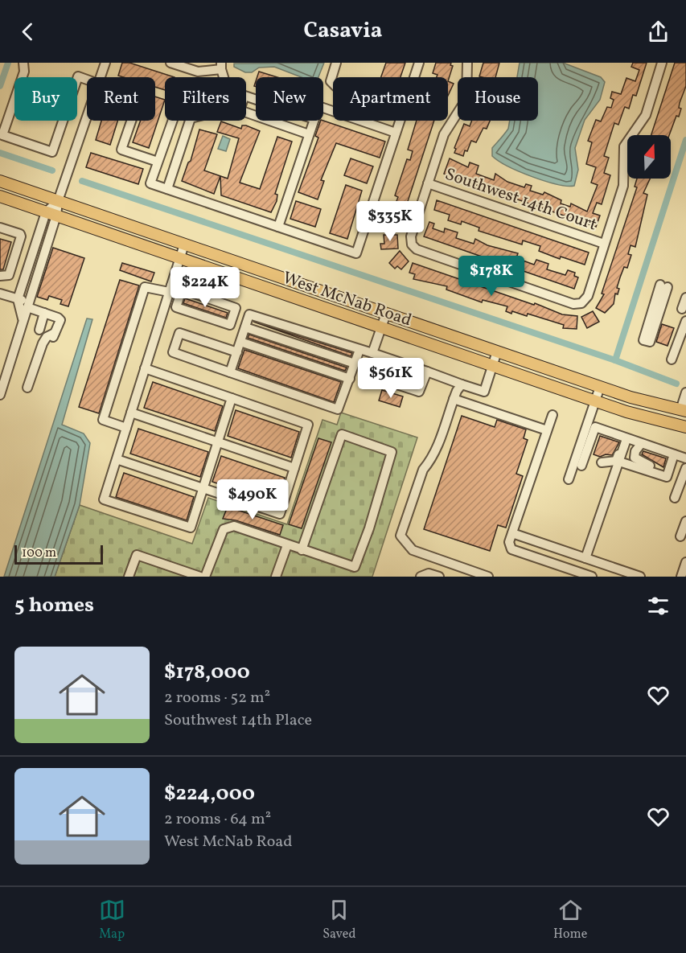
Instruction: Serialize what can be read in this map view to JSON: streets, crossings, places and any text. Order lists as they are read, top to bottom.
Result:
{
  "streets": {
    "main road": ["West McNab Road"],
    "street": ["Southwest 14th Court"]
  },
  "scale_bar": "100 m",
  "north": "top",
  "page": {
    "header": "Casavia",
    "chip": [
      "Buy",
      "Rent",
      "Filters",
      "New",
      "Apartment",
      "House"
    ],
    "price": [
      "$335K",
      "$178K",
      "$224K",
      "$561K",
      "$490K"
    ],
    "scale": "100 m",
    "heading": "5 homes",
    "list": [
      {
        "name": "$178,000",
        "note": "2 rooms · 52 m² · Southwest 14th Place"
      },
      {
        "name": "$224,000",
        "note": "2 rooms · 64 m² · West McNab Road"
      }
    ],
    "tabs": ["Map", "Saved", "Home"]
  }
}
